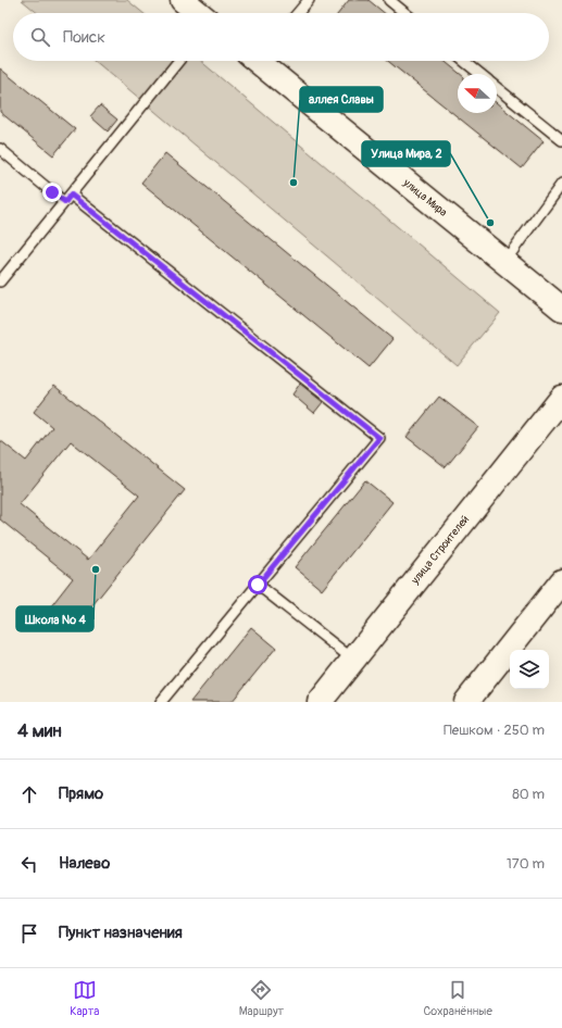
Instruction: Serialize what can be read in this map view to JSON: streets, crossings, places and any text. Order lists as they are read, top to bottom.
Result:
{
  "streets": {
    "main road": ["улица Мира", "улица Строителей"]
  },
  "places": ["аллея Славы", "Улица Мира, 2", "Школа № 4"],
  "north": "left",
  "page": {
    "search": "Поиск",
    "heading": ["4 мин", "Пешком · 250 m"],
    "list": [
      ["Прямо", "80 m"],
      ["Налево", "170 m"],
      "Пункт назначения"
    ],
    "nav": ["Карта", "Маршрут", "Сохранённые"]
  }
}
